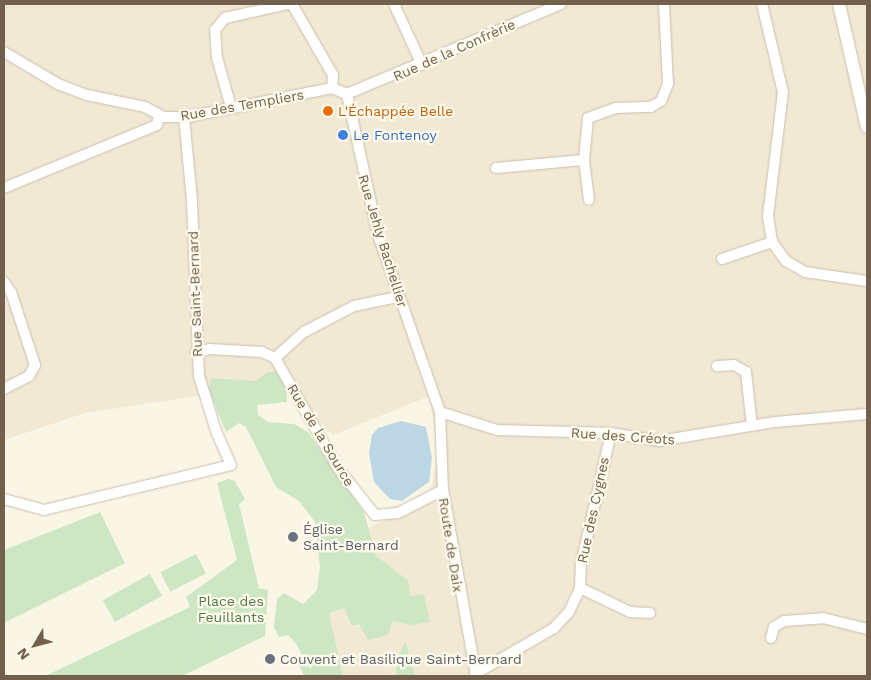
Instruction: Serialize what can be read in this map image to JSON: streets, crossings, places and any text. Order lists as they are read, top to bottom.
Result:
{
  "streets": {
    "street": [
      "Rue de la Confrèrie",
      "Rue des Templiers",
      "Rue Jehly Bachellier",
      "Rue Saint-Bernard",
      "Rue de la Source",
      "Rue des Créots",
      "Rue des Cygnes",
      "Route de Daix"
    ]
  },
  "crossings": [
    ["Rue de la Confrèrie", "Rue Jehly Bachellier"],
    ["Rue des Templiers", "Rue Saint-Bernard"],
    ["Rue Jehly Bachellier", "Rue des Créots"],
    ["Rue Jehly Bachellier", "Route de Daix"],
    ["Rue de la Source", "Route de Daix"],
    ["Rue des Créots", "Rue des Cygnes"],
    ["Rue des Créots", "Route de Daix"],
    ["Rue des Cygnes", "Route de Daix"]
  ],
  "parks": ["Place des Feuillants"],
  "places": [
    "L'Échappée Belle",
    "Le Fontenoy",
    "Église Saint-Bernard",
    "Couvent et Basilique Saint-Bernard"
  ],
  "north": "bottom left"
}
